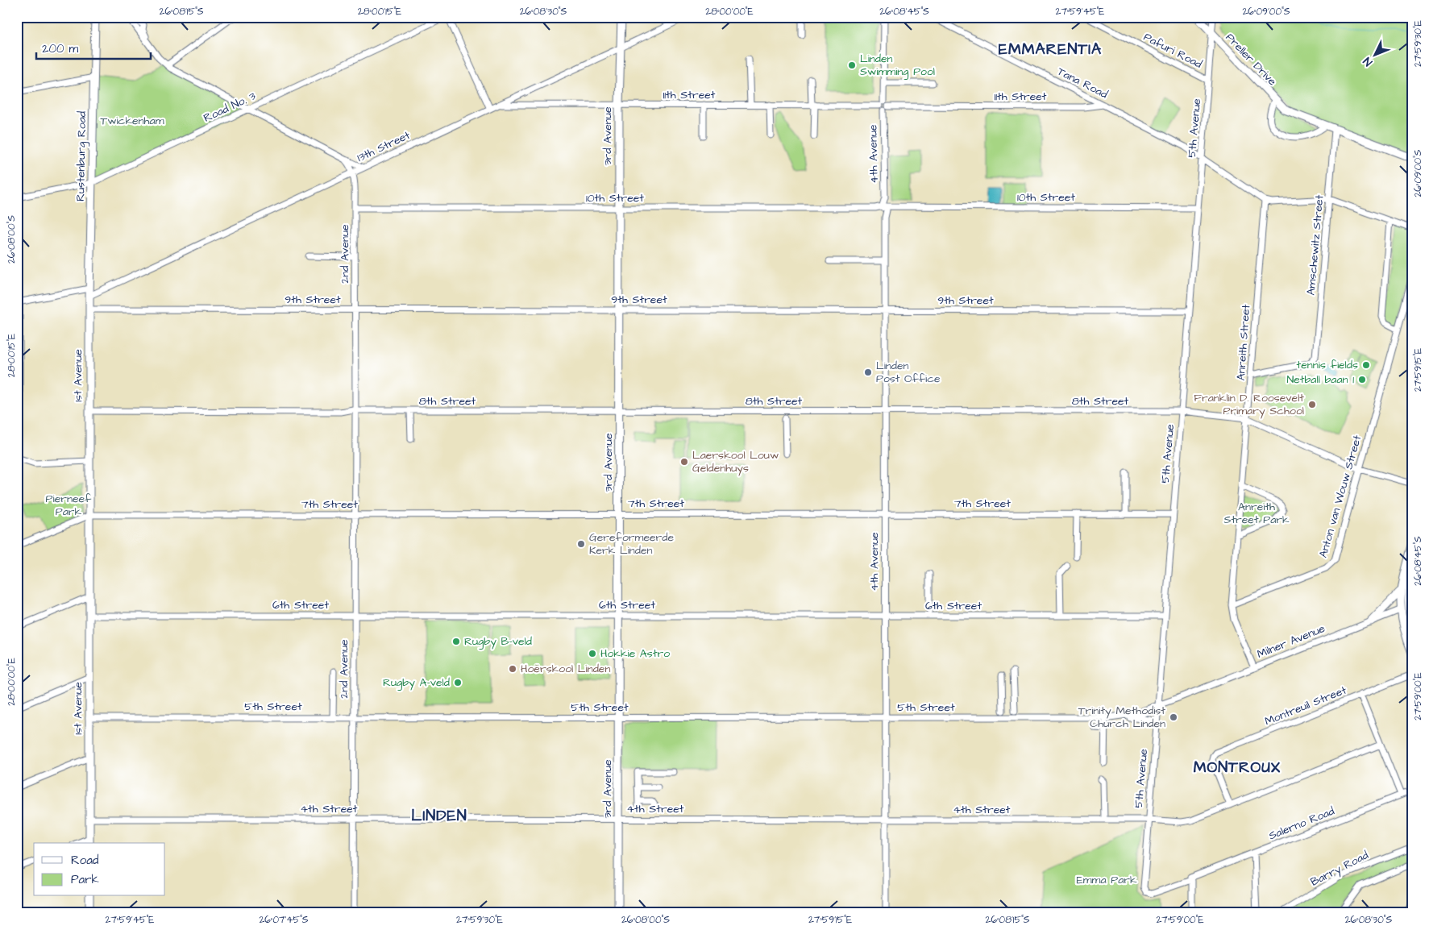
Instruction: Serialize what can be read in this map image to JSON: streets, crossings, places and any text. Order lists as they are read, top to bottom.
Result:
{
  "streets": {
    "main road": [
      "Preller Drive",
      "3rd Avenue",
      "Rustenburg Road",
      "1st Avenue",
      "Milner Avenue"
    ],
    "street": [
      "Pafuri Road",
      "Tana Road",
      "11th Street",
      "Road No. 3",
      "5th Avenue",
      "13th Street",
      "4th Avenue",
      "10th Street",
      "Amschewitz Street",
      "2nd Avenue",
      "9th Street",
      "Anreith Street",
      "8th Street",
      "Anton van Wouw Street",
      "7th Street",
      "6th Street",
      "Montreuil Street",
      "5th Street",
      "4th Street",
      "Salerno Road",
      "Barry Road"
    ]
  },
  "crossings": [
    ["Pafuri Road", "5th Avenue"],
    ["Preller Drive", "5th Avenue"],
    ["Preller Drive", "Amschewitz Street"],
    ["Tana Road", "11th Street"],
    ["Tana Road", "5th Avenue"],
    ["Tana Road", "Anreith Street"],
    ["11th Street", "3rd Avenue"],
    ["11th Street", "13th Street"],
    ["11th Street", "4th Avenue"],
    ["Road No. 3", "Rustenburg Road"],
    ["Road No. 3", "2nd Avenue"],
    ["5th Avenue", "10th Street"],
    ["5th Avenue", "9th Street"],
    ["5th Avenue", "8th Street"],
    ["5th Avenue", "7th Street"],
    ["5th Avenue", "6th Street"],
    ["5th Avenue", "Milner Avenue"],
    ["5th Avenue", "5th Street"],
    ["5th Avenue", "4th Street"],
    ["5th Avenue", "Salerno Road"],
    ["3rd Avenue", "13th Street"],
    ["3rd Avenue", "10th Street"],
    ["3rd Avenue", "9th Street"],
    ["3rd Avenue", "8th Street"],
    ["3rd Avenue", "7th Street"],
    ["3rd Avenue", "6th Street"],
    ["3rd Avenue", "5th Street"],
    ["3rd Avenue", "4th Street"],
    ["13th Street", "Rustenburg Road"],
    ["13th Street", "2nd Avenue"],
    ["13th Street", "1st Avenue"],
    ["4th Avenue", "10th Street"],
    ["4th Avenue", "9th Street"],
    ["4th Avenue", "8th Street"],
    ["4th Avenue", "7th Street"],
    ["4th Avenue", "6th Street"],
    ["4th Avenue", "5th Street"],
    ["4th Avenue", "4th Street"],
    ["Rustenburg Road", "1st Avenue"],
    ["10th Street", "2nd Avenue"],
    ["Amschewitz Street", "Anreith Street"],
    ["2nd Avenue", "9th Street"],
    ["2nd Avenue", "8th Street"],
    ["2nd Avenue", "7th Street"],
    ["2nd Avenue", "6th Street"],
    ["2nd Avenue", "5th Street"],
    ["2nd Avenue", "4th Street"],
    ["9th Street", "1st Avenue"],
    ["Anreith Street", "8th Street"],
    ["Anreith Street", "Anton van Wouw Street"],
    ["Anreith Street", "Milner Avenue"],
    ["1st Avenue", "8th Street"],
    ["1st Avenue", "7th Street"],
    ["1st Avenue", "6th Street"],
    ["1st Avenue", "5th Street"],
    ["1st Avenue", "4th Street"],
    ["8th Street", "Anton van Wouw Street"],
    ["Milner Avenue", "5th Street"],
    ["Montreuil Street", "4th Street"]
  ],
  "districts": ["EMMARENTIA", "MONTROUX", "LINDEN"],
  "parks": [
    "Twickenham",
    "Pierneef Park",
    "Anreith Street Park",
    "Emma Park"
  ],
  "places": [
    "Linden Swimming Pool",
    "tennis fields",
    "Linden Post Office",
    "Netball baan 1",
    "Franklin D. Roosevelt Primary School",
    "Laerskool Louw Geldenhuys",
    "Gereformeerde Kerk Linden",
    "Rugby B-veld",
    "Hokkie Astro",
    "Hoërskool Linden",
    "Rugby A-veld",
    "Trinity Methodist Church Linden"
  ],
  "legend": ["Road", "Park"],
  "scale_bar": "200 m",
  "north": "bottom left",
  "coordinates": [
    "26°08'15\"S",
    "28°00'15\"E",
    "26°08'30\"S",
    "28°00'00\"E",
    "26°08'45\"S",
    "27°59'45\"E",
    "26°09'00\"S",
    "27°59'30\"E",
    "26°08'00\"S",
    "27°59'15\"E",
    "27°59'00\"E",
    "26°07'45\"S"
  ]
}
